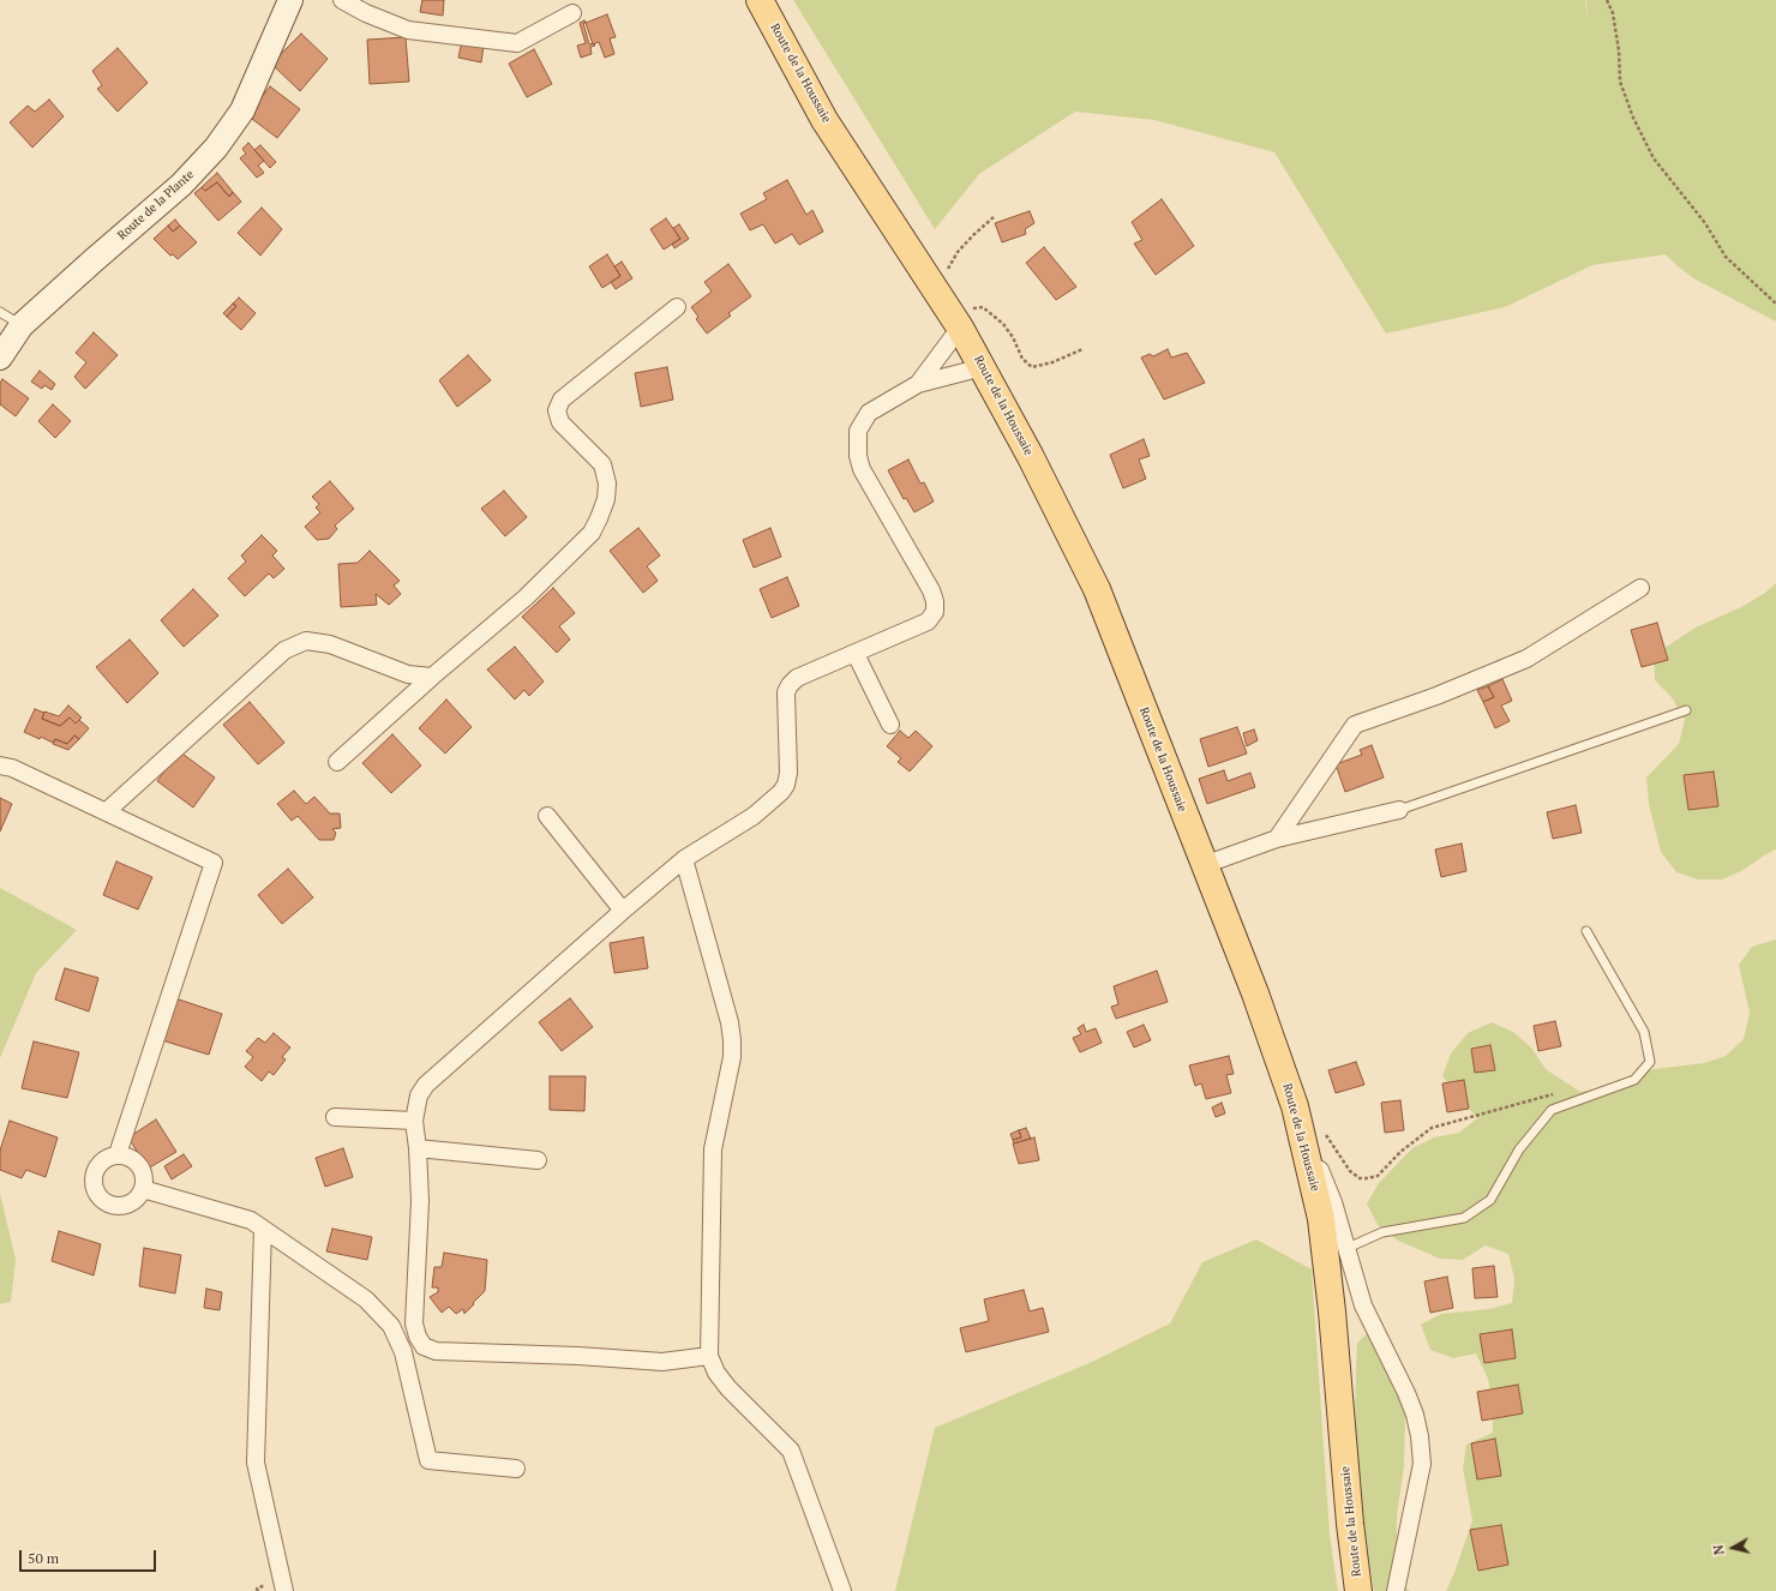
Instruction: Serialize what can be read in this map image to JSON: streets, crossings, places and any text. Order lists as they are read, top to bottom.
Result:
{
  "streets": {
    "main road": ["Route de la Houssaie", "Route de la Plante"]
  },
  "scale_bar": "50 m",
  "north": "left"
}
